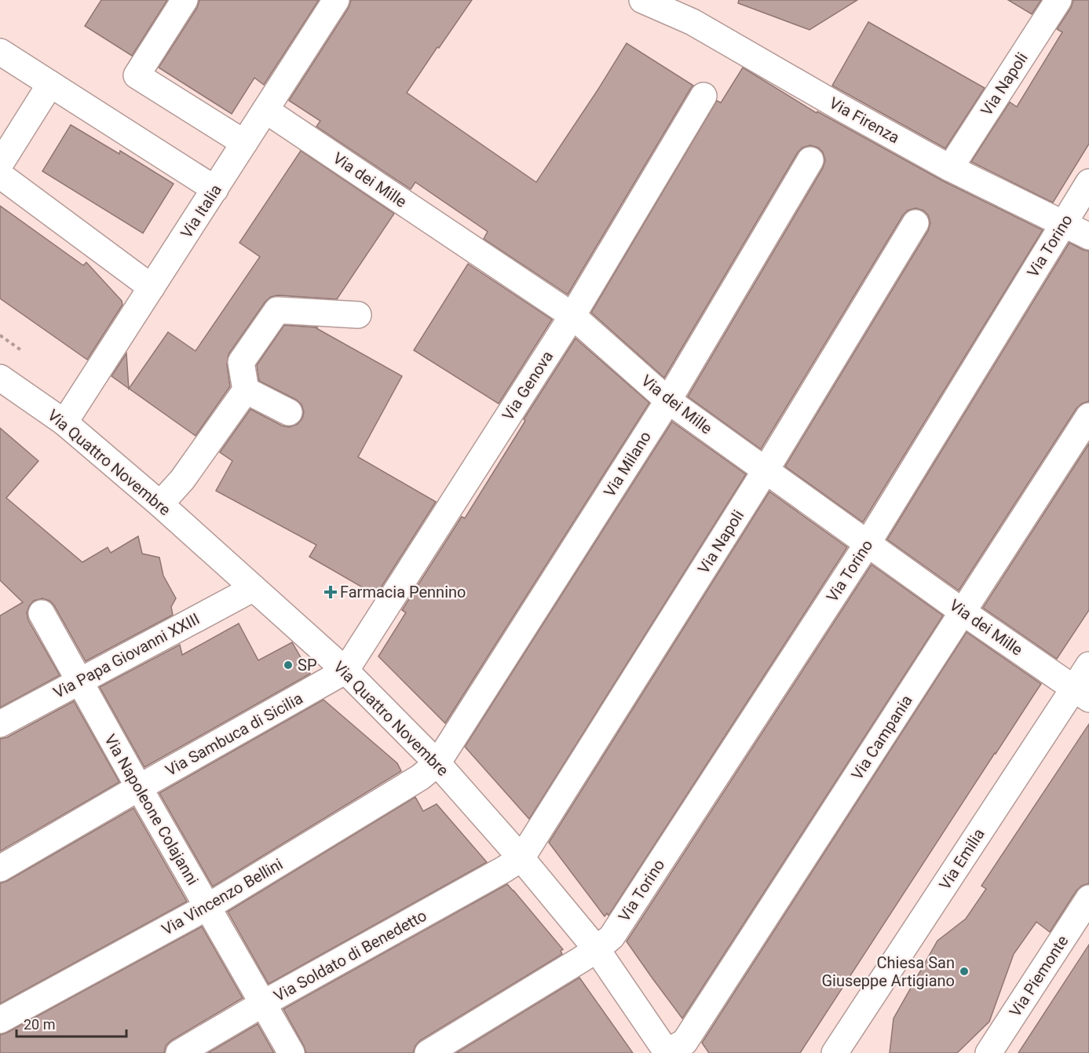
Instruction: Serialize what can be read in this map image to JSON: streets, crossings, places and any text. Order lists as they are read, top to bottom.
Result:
{
  "streets": {
    "street": [
      "Via Napoli",
      "Via Firenza",
      "Via dei Mille",
      "Via Italia",
      "Via Torino",
      "Via Genova",
      "Via Quattro Novembre",
      "Via Milano",
      "Via Papa Giovanni XXIII",
      "Via Sambuca di Sicilia",
      "Via Campania",
      "Via Napoleone Colajanni",
      "Via Emilia",
      "Via Vincenzo Bellini",
      "Via Soldato di Benedetto",
      "Via Piemonte"
    ]
  },
  "crossings": [
    ["Via Napoli", "Via Firenza"],
    ["Via Napoli", "Via dei Mille"],
    ["Via Napoli", "Via Quattro Novembre"],
    ["Via Napoli", "Via Soldato di Benedetto"],
    ["Via Firenza", "Via Torino"],
    ["Via dei Mille", "Via Italia"],
    ["Via dei Mille", "Via Torino"],
    ["Via dei Mille", "Via Genova"],
    ["Via dei Mille", "Via Milano"],
    ["Via dei Mille", "Via Campania"],
    ["Via dei Mille", "Via Emilia"],
    ["Via Italia", "Via Quattro Novembre"],
    ["Via Torino", "Via Quattro Novembre"],
    ["Via Genova", "Via Quattro Novembre"],
    ["Via Genova", "Via Sambuca di Sicilia"],
    ["Via Quattro Novembre", "Via Milano"],
    ["Via Quattro Novembre", "Via Papa Giovanni XXIII"],
    ["Via Quattro Novembre", "Via Sambuca di Sicilia"],
    ["Via Quattro Novembre", "Via Campania"],
    ["Via Quattro Novembre", "Via Vincenzo Bellini"],
    ["Via Quattro Novembre", "Via Soldato di Benedetto"],
    ["Via Milano", "Via Vincenzo Bellini"],
    ["Via Papa Giovanni XXIII", "Via Napoleone Colajanni"],
    ["Via Sambuca di Sicilia", "Via Napoleone Colajanni"],
    ["Via Napoleone Colajanni", "Via Vincenzo Bellini"],
    ["Via Napoleone Colajanni", "Via Soldato di Benedetto"]
  ],
  "places": {
    "health": ["Farmacia Pennino"],
    "other": ["SP", "Chiesa San Giuseppe Artigiano"]
  },
  "scale_bar": "20 m"
}
